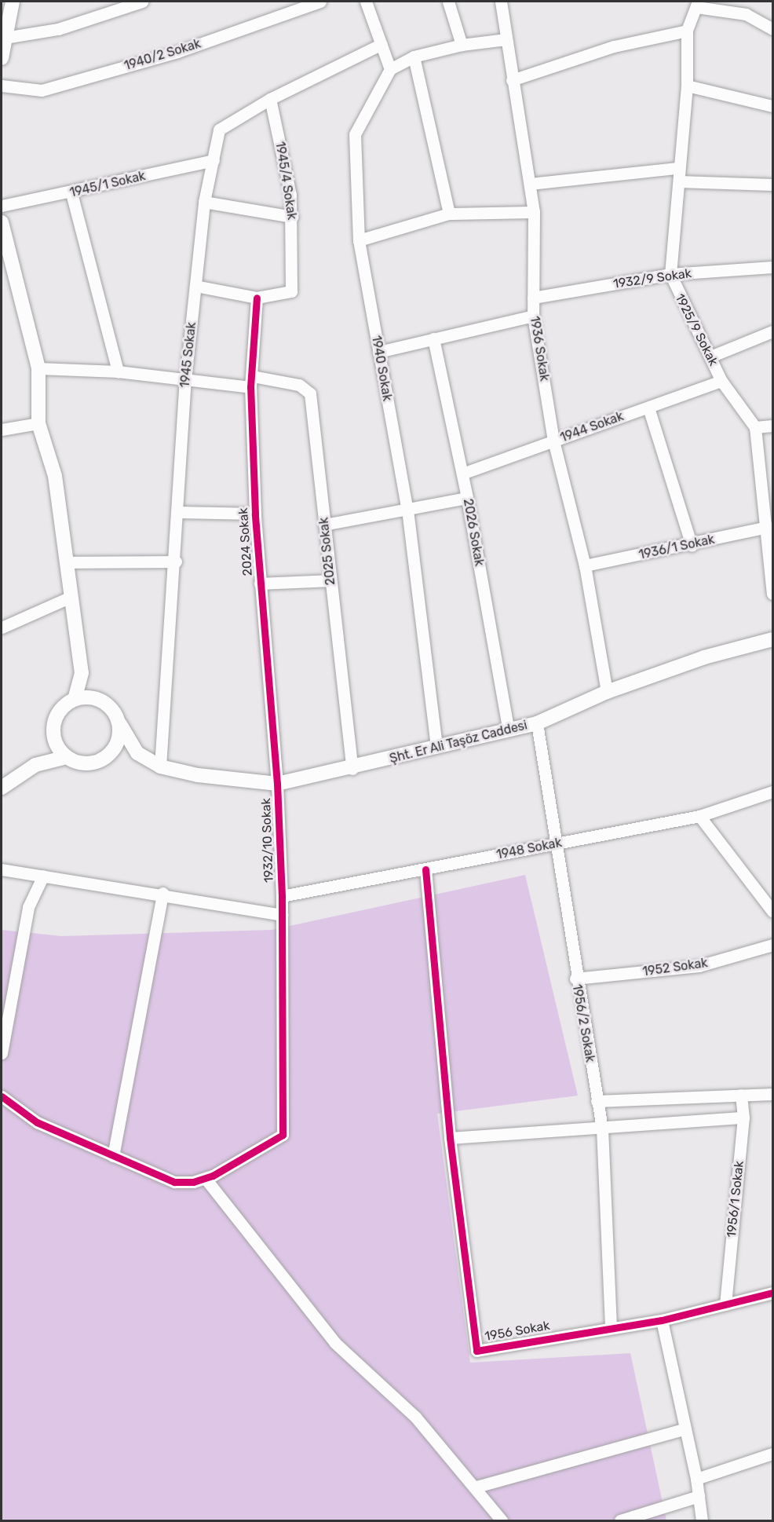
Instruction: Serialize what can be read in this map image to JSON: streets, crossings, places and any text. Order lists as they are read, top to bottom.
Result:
{
  "streets": {
    "street": [
      "1940/2 Sokak",
      "1945/4 Sokak",
      "1945/1 Sokak",
      "1932/9 Sokak",
      "1925/9 Sokak",
      "1936 Sokak",
      "1945 Sokak",
      "1940 Sokak",
      "1944 Sokak",
      "2026 Sokak",
      "2024 Sokak",
      "1936/1 Sokak",
      "2025 Sokak",
      "Şht. Er Ali Taşöz Caddesi",
      "1932/10 Sokak",
      "1948 Sokak",
      "1952 Sokak",
      "1956/2 Sokak",
      "1956/1 Sokak",
      "1956 Sokak"
    ]
  },
  "crossings": [
    ["1945/4 Sokak", "1945 Sokak"],
    ["1945/4 Sokak", "2024 Sokak"],
    ["1945/1 Sokak", "1945 Sokak"],
    ["1932/9 Sokak", "1925/9 Sokak"],
    ["1932/9 Sokak", "1936 Sokak"],
    ["1925/9 Sokak", "1944 Sokak"],
    ["1925/9 Sokak", "1936/1 Sokak"],
    ["1936 Sokak", "1944 Sokak"],
    ["1936 Sokak", "1936/1 Sokak"],
    ["1936 Sokak", "Şht. Er Ali Taşöz Caddesi"],
    ["1945 Sokak", "2025 Sokak"],
    ["1945 Sokak", "Şht. Er Ali Taşöz Caddesi"],
    ["1940 Sokak", "Şht. Er Ali Taşöz Caddesi"],
    ["1944 Sokak", "2026 Sokak"],
    ["2026 Sokak", "Şht. Er Ali Taşöz Caddesi"],
    ["2024 Sokak", "2025 Sokak"],
    ["2024 Sokak", "Şht. Er Ali Taşöz Caddesi"],
    ["2024 Sokak", "1932/10 Sokak"],
    ["2025 Sokak", "Şht. Er Ali Taşöz Caddesi"],
    ["Şht. Er Ali Taşöz Caddesi", "1932/10 Sokak"],
    ["Şht. Er Ali Taşöz Caddesi", "1956/2 Sokak"],
    ["1932/10 Sokak", "1948 Sokak"],
    ["1948 Sokak", "1956/2 Sokak"],
    ["1952 Sokak", "1956/2 Sokak"],
    ["1956/2 Sokak", "1956 Sokak"],
    ["1956/1 Sokak", "1956 Sokak"]
  ]
}
